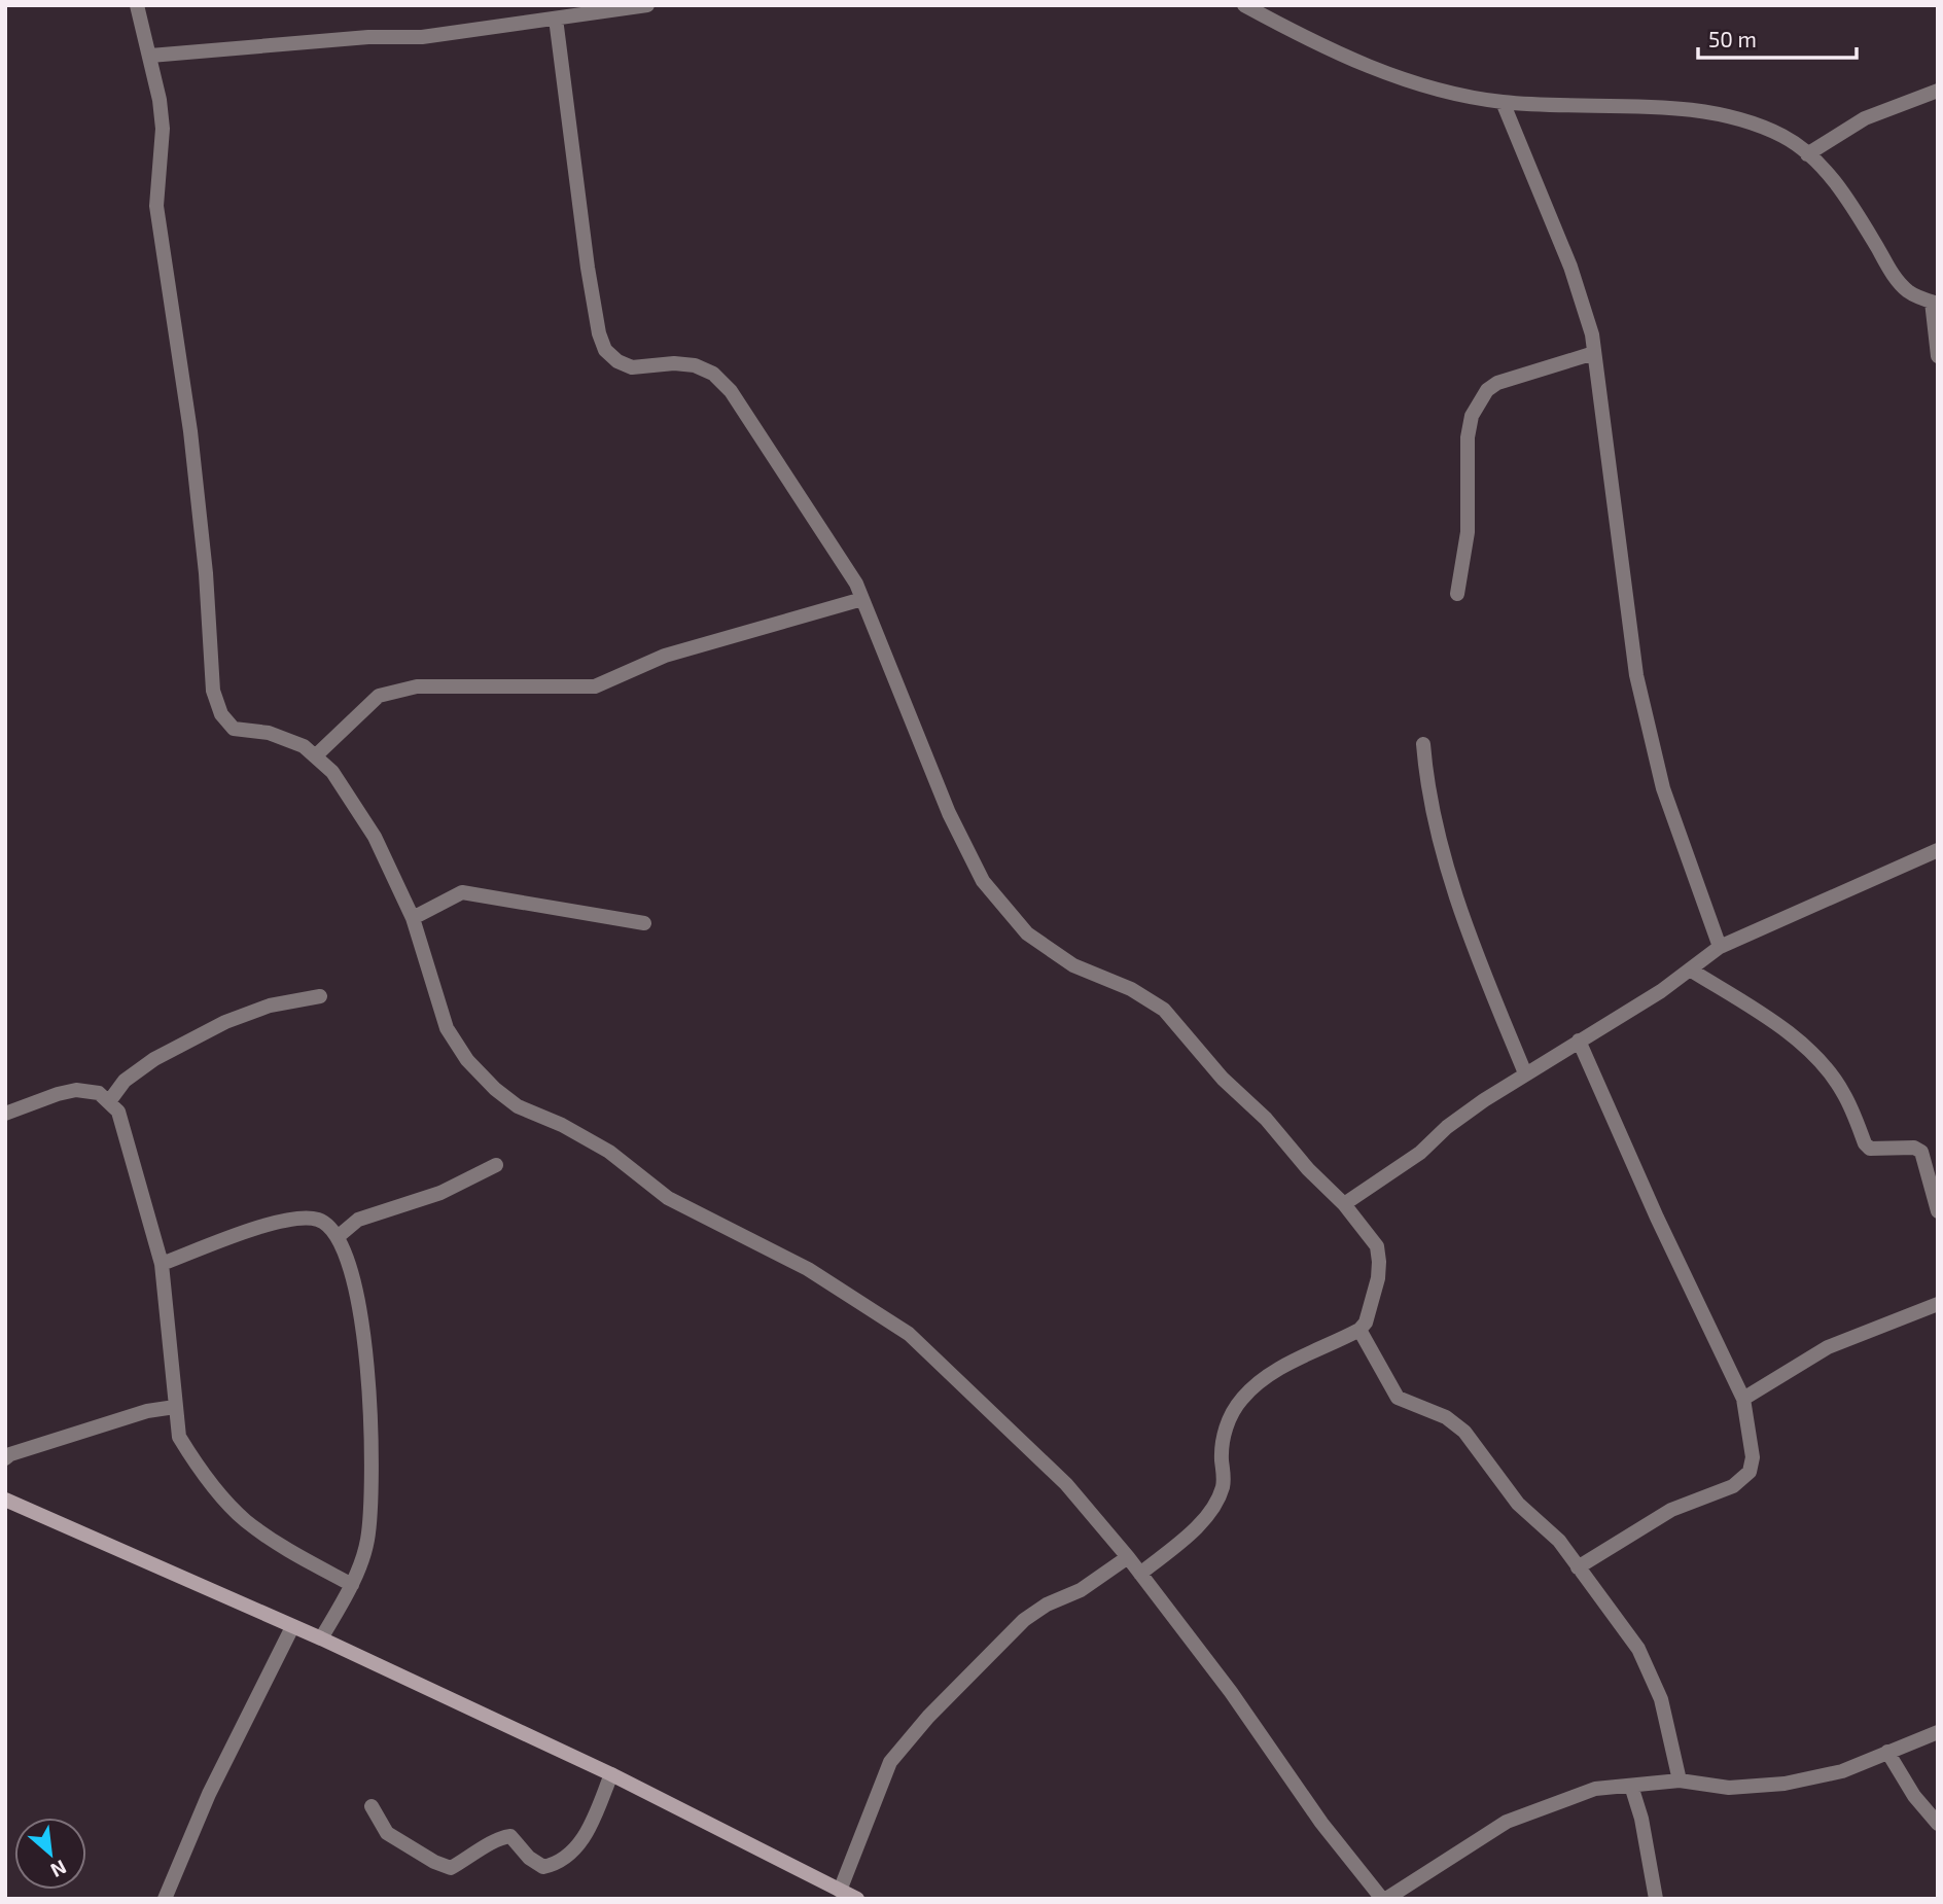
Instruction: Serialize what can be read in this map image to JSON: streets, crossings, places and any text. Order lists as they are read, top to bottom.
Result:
{
  "scale_bar": "50 m",
  "north": "bottom right"
}
